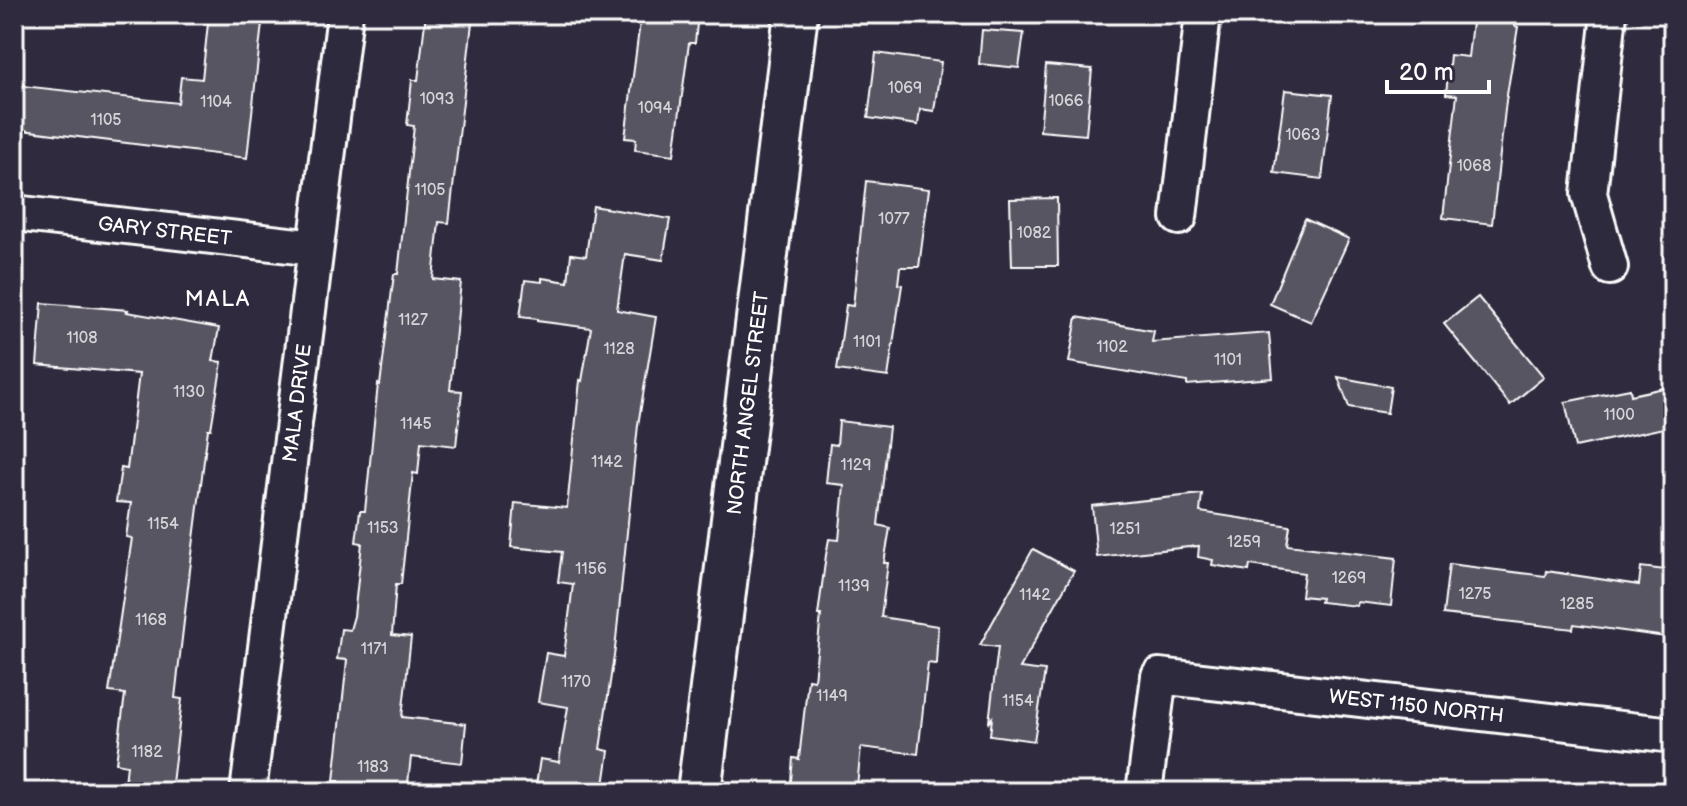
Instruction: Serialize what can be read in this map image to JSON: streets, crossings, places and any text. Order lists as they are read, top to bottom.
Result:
{
  "streets": {
    "street": [
      "GARY STREET",
      "MALA DRIVE",
      "NORTH ANGEL STREET",
      "WEST 1150 NORTH"
    ]
  },
  "crossings": [
    ["GARY STREET", "MALA DRIVE"]
  ],
  "districts": ["MALA"],
  "house_numbers": [
    "1069",
    "1093",
    "1066",
    "1104",
    "1094",
    "1105",
    "1063",
    "1068",
    "1105",
    "1077",
    "1082",
    "1127",
    "1108",
    "1101",
    "1102",
    "1128",
    "1101",
    "1130",
    "1100",
    "1145",
    "1142",
    "1129",
    "1154",
    "1153",
    "1251",
    "1259",
    "1156",
    "1269",
    "1139",
    "1275",
    "1142",
    "1285",
    "1168",
    "1171",
    "1170",
    "1149",
    "1154",
    "1182",
    "1183"
  ],
  "scale_bar": "20 m"
}
